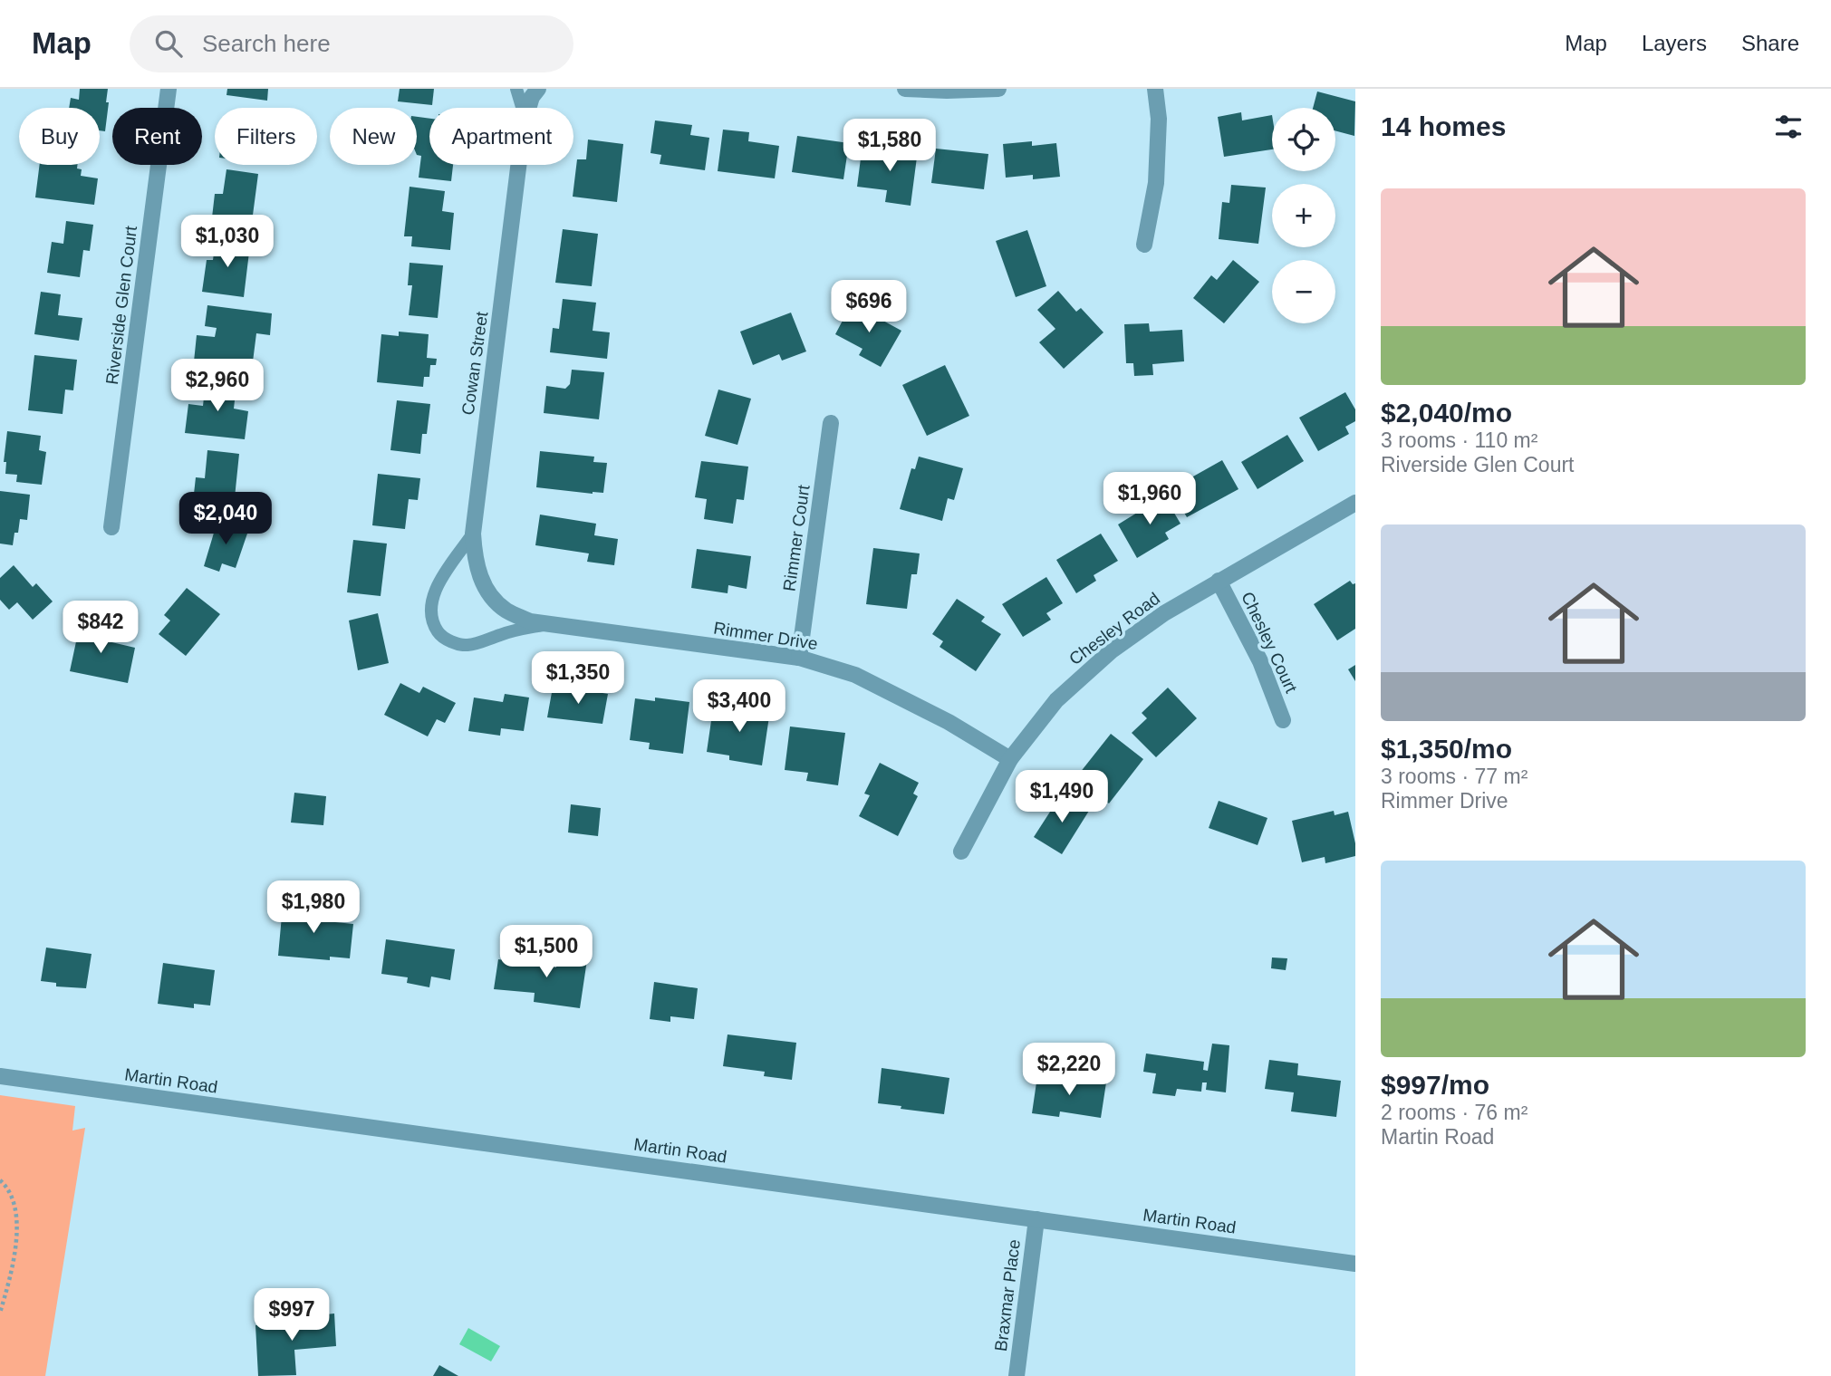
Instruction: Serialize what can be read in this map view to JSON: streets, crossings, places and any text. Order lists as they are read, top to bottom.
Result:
{
  "streets": {
    "street": [
      "Riverside Glen Court",
      "Cowan Street",
      "Rimmer Court",
      "Chesley Road",
      "Rimmer Drive",
      "Chesley Court",
      "Martin Road",
      "Braxmar Place"
    ]
  },
  "crossings": [
    ["Cowan Street", "Rimmer Drive"],
    ["Rimmer Court", "Rimmer Drive"],
    ["Chesley Road", "Rimmer Drive"],
    ["Chesley Road", "Chesley Court"],
    ["Martin Road", "Braxmar Place"]
  ],
  "page": {
    "header": "Map",
    "search": "Search here",
    "nav": ["Map", "Layers", "Share"],
    "heading": "14 homes",
    "map_buttons": ["+", "−"],
    "chip": [
      "Buy",
      "Rent",
      "Filters",
      "New",
      "Apartment"
    ],
    "price": [
      "$1,580",
      "$1,030",
      "$696",
      "$2,960",
      "$1,960",
      "$2,040",
      "$842",
      "$1,350",
      "$3,400",
      "$1,490",
      "$1,980",
      "$1,500",
      "$2,220",
      "$997"
    ],
    "list": [
      {
        "name": "$2,040/mo",
        "note": "3 rooms · 110 m² · Riverside Glen Court"
      },
      {
        "name": "$1,350/mo",
        "note": "3 rooms · 77 m² · Rimmer Drive"
      },
      {
        "name": "$997/mo",
        "note": "2 rooms · 76 m² · Martin Road"
      }
    ]
  }
}
